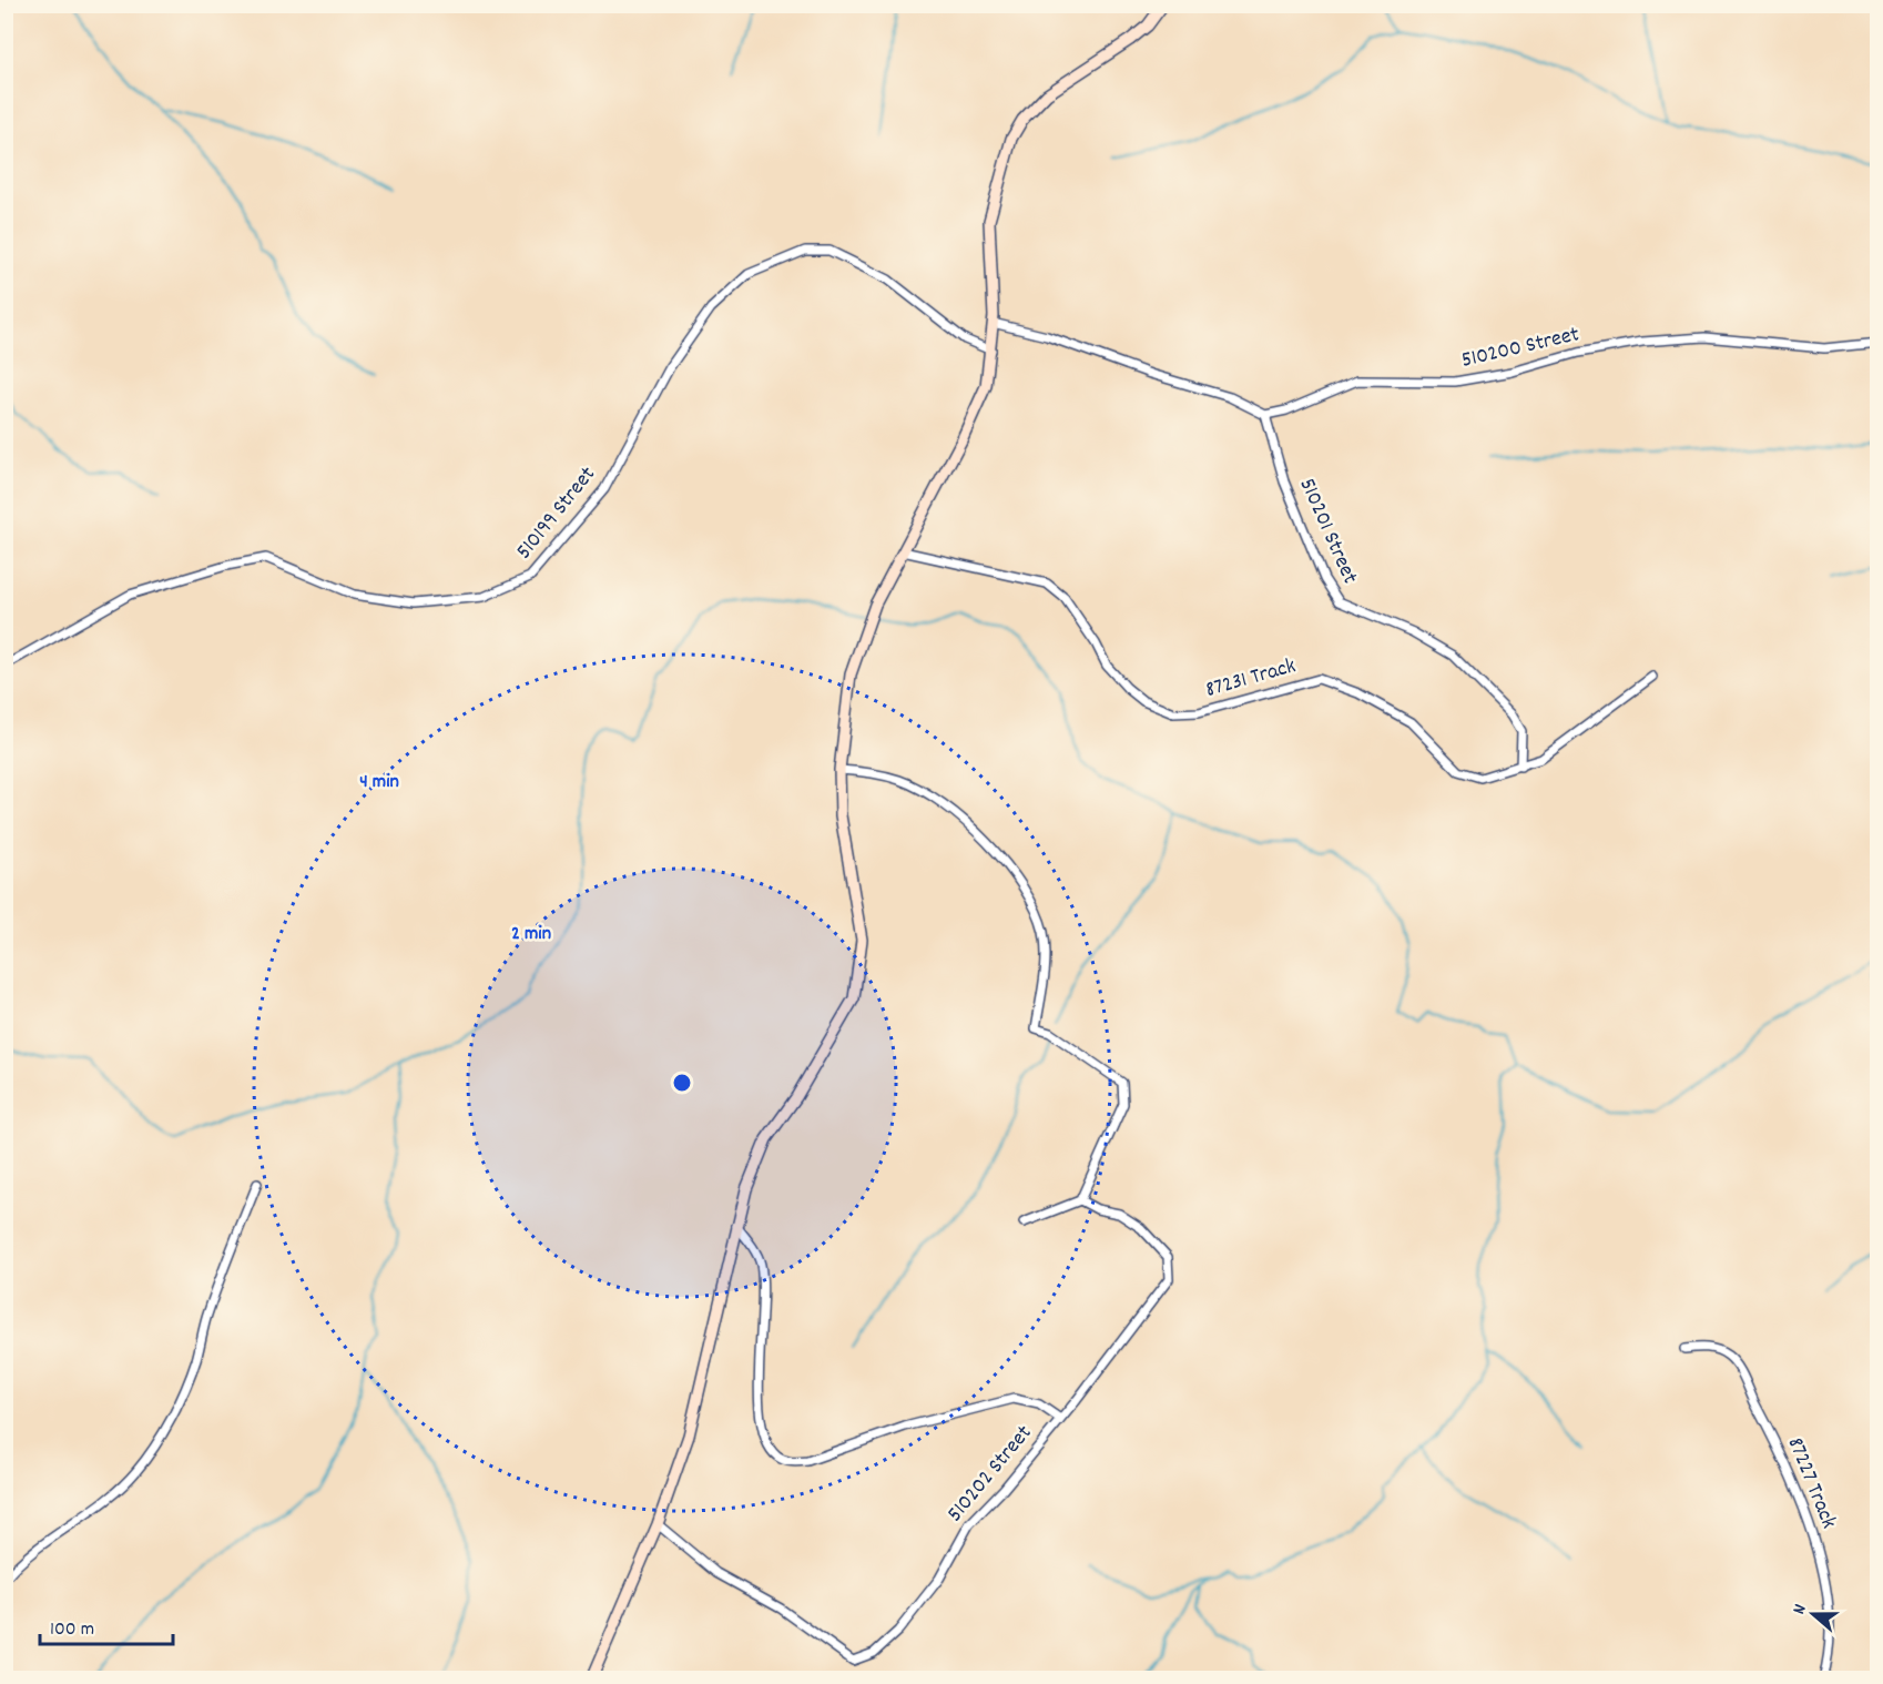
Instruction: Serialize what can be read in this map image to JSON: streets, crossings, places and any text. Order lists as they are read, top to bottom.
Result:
{
  "streets": {
    "street": [
      "510200 Street",
      "510199 Street",
      "510201 Street",
      "87231 Track",
      "510202 Street",
      "87227 Track"
    ]
  },
  "crossings": [
    ["510200 Street", "510201 Street"],
    ["510201 Street", "87231 Track"]
  ],
  "scale_bar": "100 m",
  "north": "left",
  "rings": ["4 min", "2 min"]
}
